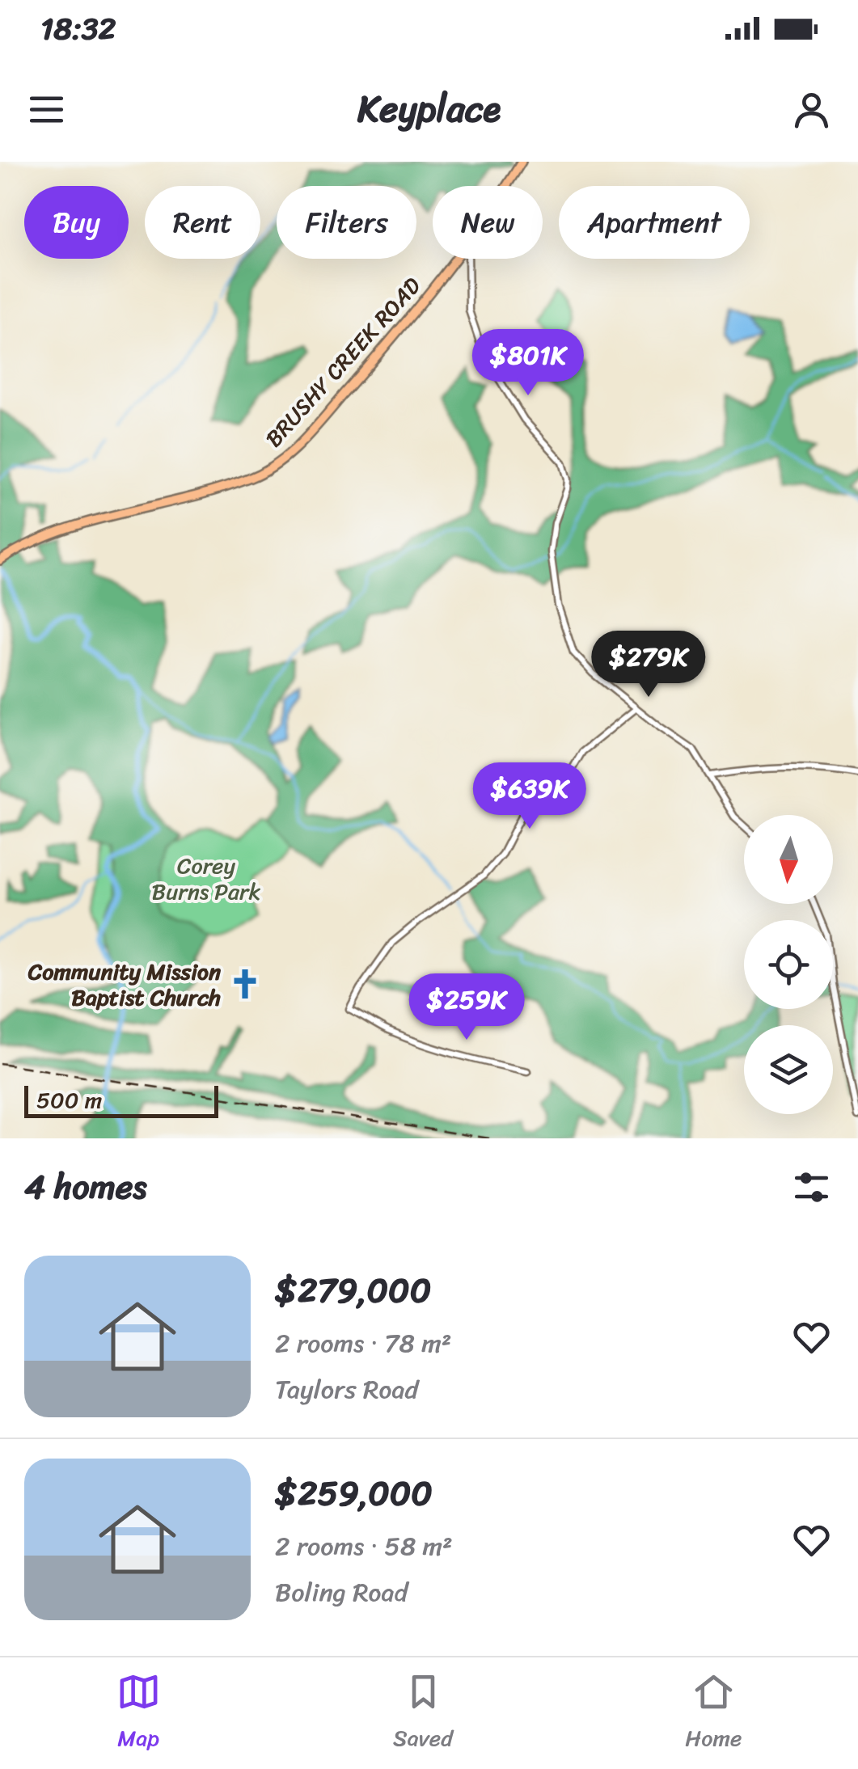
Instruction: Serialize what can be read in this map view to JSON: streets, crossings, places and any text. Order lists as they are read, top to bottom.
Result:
{
  "streets": {
    "main road": ["BRUSHY CREEK ROAD"]
  },
  "parks": ["Corey Burns Park"],
  "places": {
    "church": ["Community Mission Baptist Church"]
  },
  "scale_bar": "500 m",
  "north": "bottom",
  "page": {
    "status": "18:32",
    "header": "Keyplace",
    "chip": [
      "Buy",
      "Rent",
      "Filters",
      "New",
      "Apartment"
    ],
    "price": [
      "$801K",
      "$279K",
      "$639K",
      "$259K"
    ],
    "scale": "500 m",
    "heading": "4 homes",
    "list": [
      {
        "name": "$279,000",
        "note": "2 rooms · 78 m² · Taylors Road"
      },
      {
        "name": "$259,000",
        "note": "2 rooms · 58 m² · Boling Road"
      }
    ],
    "tabs": ["Map", "Saved", "Home"]
  }
}
